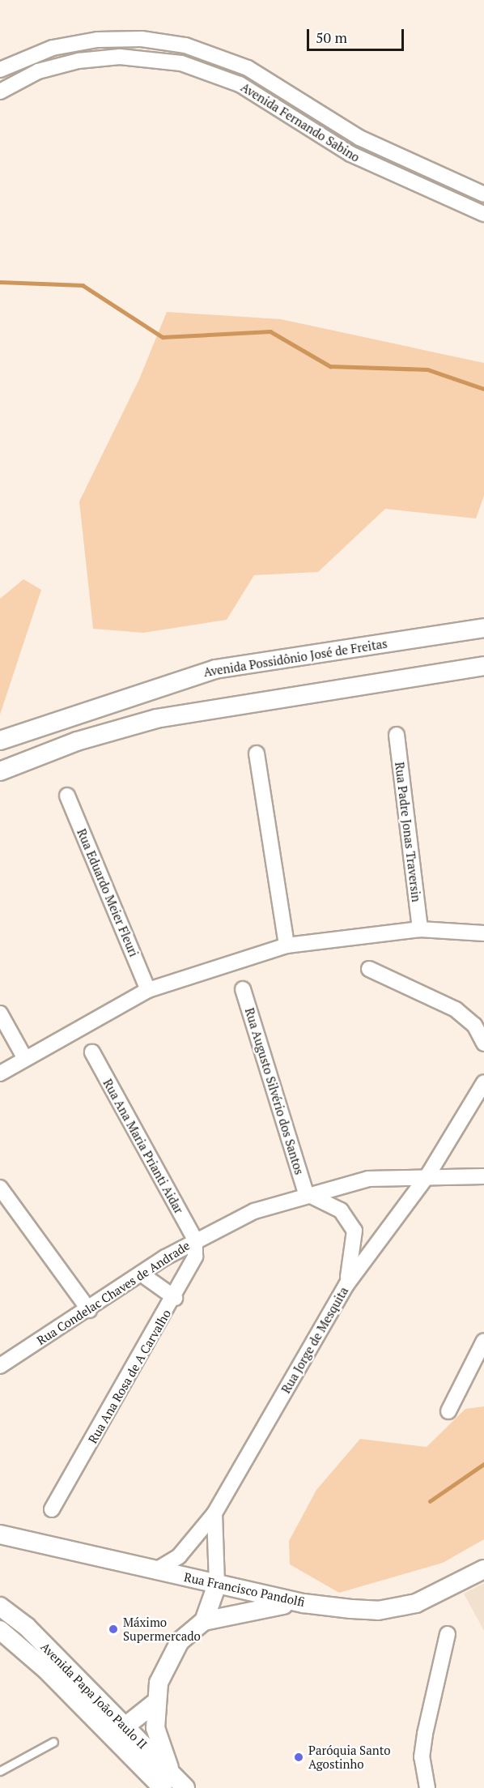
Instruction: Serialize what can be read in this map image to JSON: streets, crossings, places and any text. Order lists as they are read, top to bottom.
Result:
{
  "streets": {
    "street": [
      "Avenida Fernando Sabino",
      "Avenida Possidônio José de Freitas",
      "Rua Padre Jonas Traversin",
      "Rua Eduardo Meier Fleuri",
      "Rua Augusto Silvério dos Santos",
      "Rua Ana Maria Prianti Aidar",
      "Rua Condelac Chaves de Andrade",
      "Rua Jorge de Mesquita",
      "Rua Ana Rosa de A Carvalho",
      "Rua Francisco Pandolfi",
      "Avenida Papa João Paulo II"
    ]
  },
  "crossings": [
    ["Rua Augusto Silvério dos Santos", "Rua Condelac Chaves de Andrade"],
    ["Rua Ana Maria Prianti Aidar", "Rua Condelac Chaves de Andrade"],
    ["Rua Ana Maria Prianti Aidar", "Rua Ana Rosa de A Carvalho"],
    ["Rua Condelac Chaves de Andrade", "Rua Jorge de Mesquita"],
    ["Rua Condelac Chaves de Andrade", "Rua Ana Rosa de A Carvalho"],
    ["Rua Jorge de Mesquita", "Rua Francisco Pandolfi"]
  ],
  "places": ["Máximo Supermercado", "Paróquia Santo Agostinho"],
  "scale_bar": "50 m"
}
